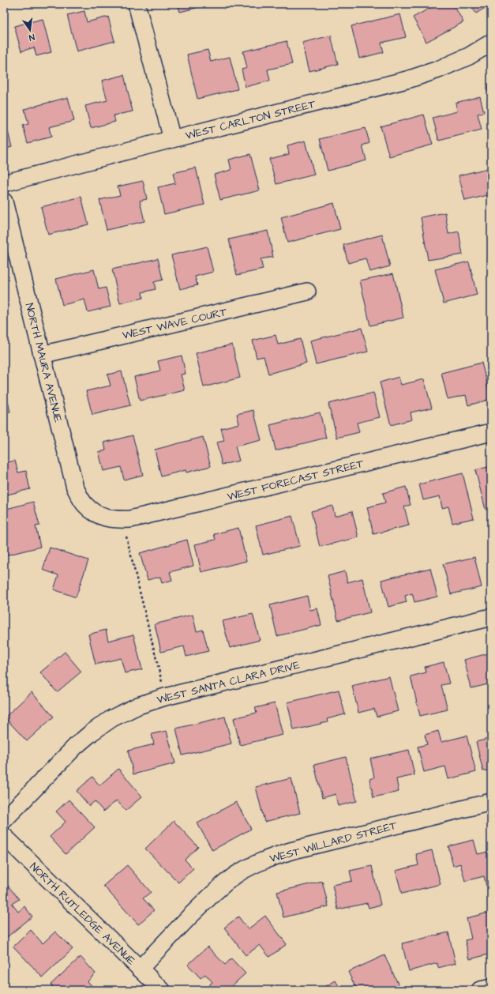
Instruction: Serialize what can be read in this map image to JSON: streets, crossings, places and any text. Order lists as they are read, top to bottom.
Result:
{
  "streets": {
    "street": [
      "WEST CARLTON STREET",
      "WEST WAVE COURT",
      "NORTH MAURA AVENUE",
      "WEST FORECAST STREET",
      "WEST SANTA CLARA DRIVE",
      "WEST WILLARD STREET",
      "NORTH RUTLEDGE AVENUE"
    ]
  },
  "crossings": [
    ["WEST WAVE COURT", "NORTH MAURA AVENUE"],
    ["NORTH MAURA AVENUE", "WEST FORECAST STREET"],
    ["WEST WILLARD STREET", "NORTH RUTLEDGE AVENUE"]
  ],
  "north": "bottom"
}
